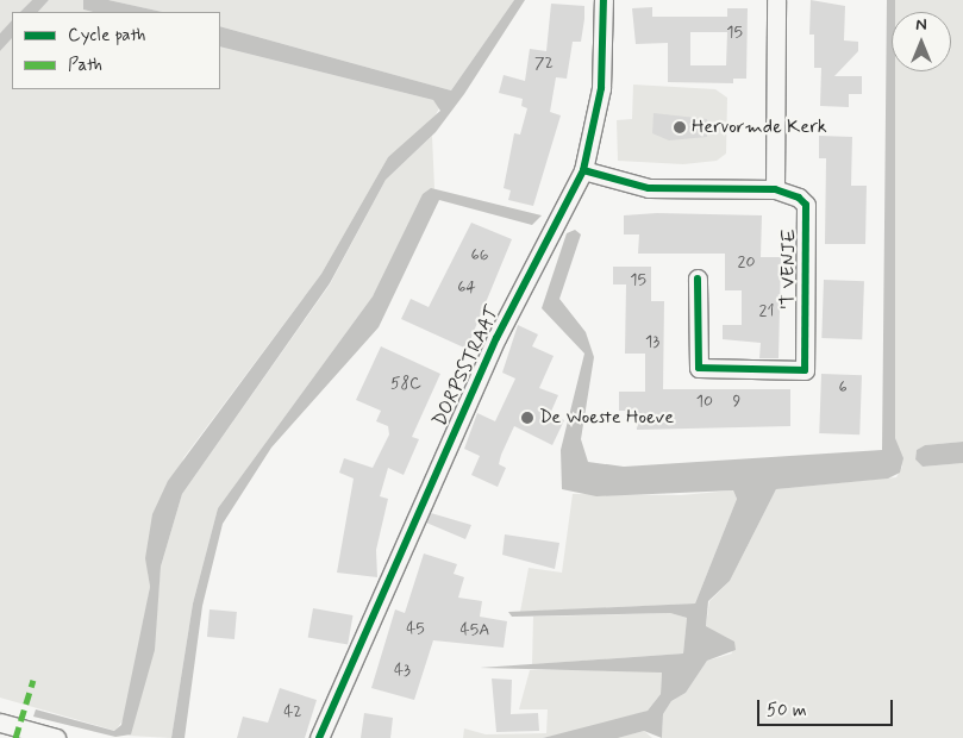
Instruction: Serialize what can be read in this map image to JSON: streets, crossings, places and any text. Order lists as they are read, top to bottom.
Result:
{
  "streets": {
    "street": ["'T VENJE", "DORPSSTRAAT"]
  },
  "crossings": [
    ["'T VENJE", "DORPSSTRAAT"]
  ],
  "places": ["Hervormde Kerk", "De Woeste Hoeve"],
  "house_numbers": [
    "15",
    "72",
    "66",
    "20",
    "15",
    "64",
    "21",
    "13",
    "58C",
    "6",
    "10",
    "9",
    "45",
    "45A",
    "43",
    "42"
  ],
  "legend": ["Cycle path", "Path"],
  "scale_bar": "50 m",
  "north": "top"
}
